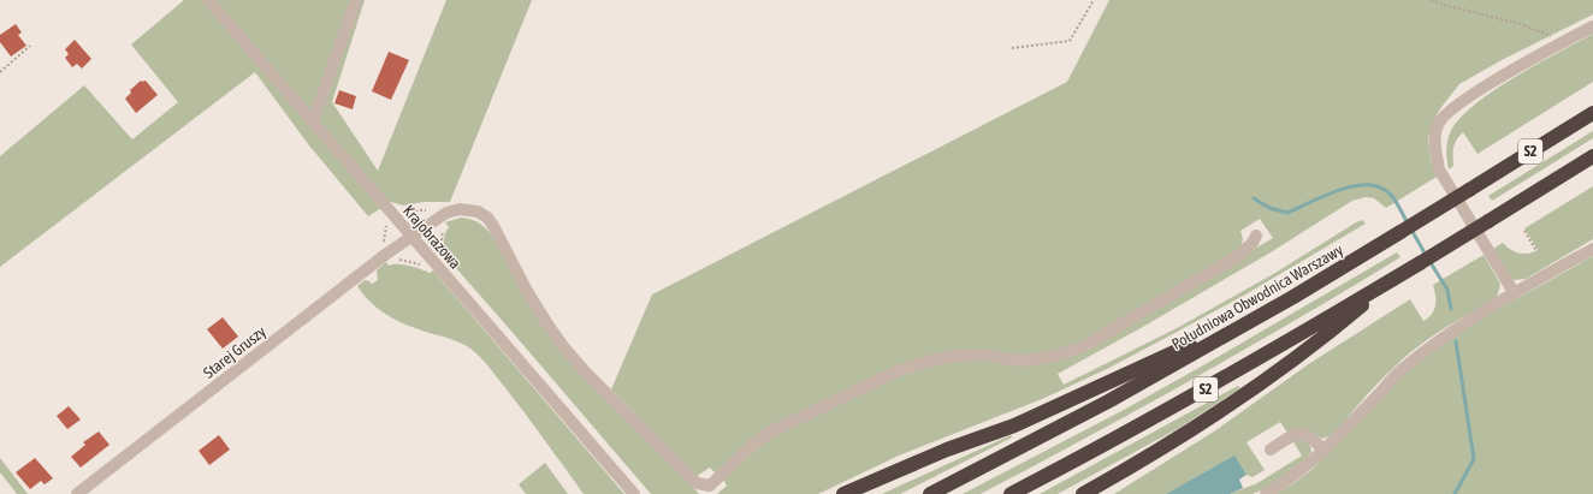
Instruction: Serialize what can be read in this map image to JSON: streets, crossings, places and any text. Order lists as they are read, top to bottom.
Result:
{
  "streets": {
    "highway": ["S2", "Południowa Obwodnica Warszawy"],
    "street": ["Krajobrazowa", "Starej Gruszy"]
  },
  "crossings": [
    ["Krajobrazowa", "Starej Gruszy"]
  ]
}
